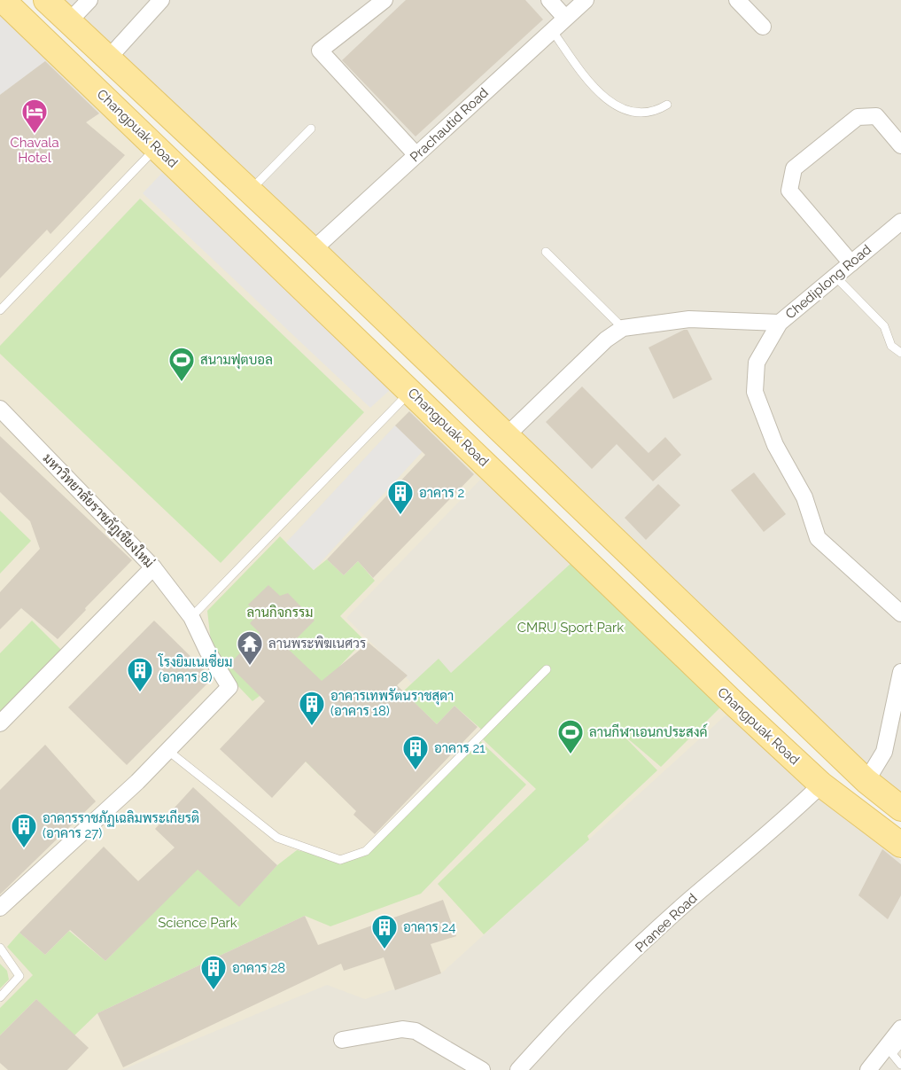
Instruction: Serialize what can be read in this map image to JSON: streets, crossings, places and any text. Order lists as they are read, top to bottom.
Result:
{
  "streets": {
    "main road": ["Changpuak Road"],
    "street": [
      "Prachautid Road",
      "Chediplong Road",
      "มหาวิทยาลัยราชภัฏเชียงใหม่",
      "Pranee Road"
    ]
  },
  "crossings": [
    ["Changpuak Road", "Pranee Road"]
  ],
  "parks": ["ลานกิจกรรม", "CMRU Sport Park", "Science Park"],
  "places": {
    "hotel": ["Chavala Hotel"],
    "sports": ["สนามฟุตบอล", "ลานกีฬาเอนกประสงค์"],
    "building": [
      "อาคาร 2",
      "โรงยิมเนเซี่ยม (อาคาร 8)",
      "อาคารเทพรัตนราชสุดา (อาคาร 18)",
      "อาคาร 21",
      "อาคารราชภัฏเฉลิมพระเกียรติ (อาคาร 27)",
      "อาคาร 24",
      "อาคาร 28"
    ],
    "temple": ["ลานพระพิฆเนศวร"]
  }
}
